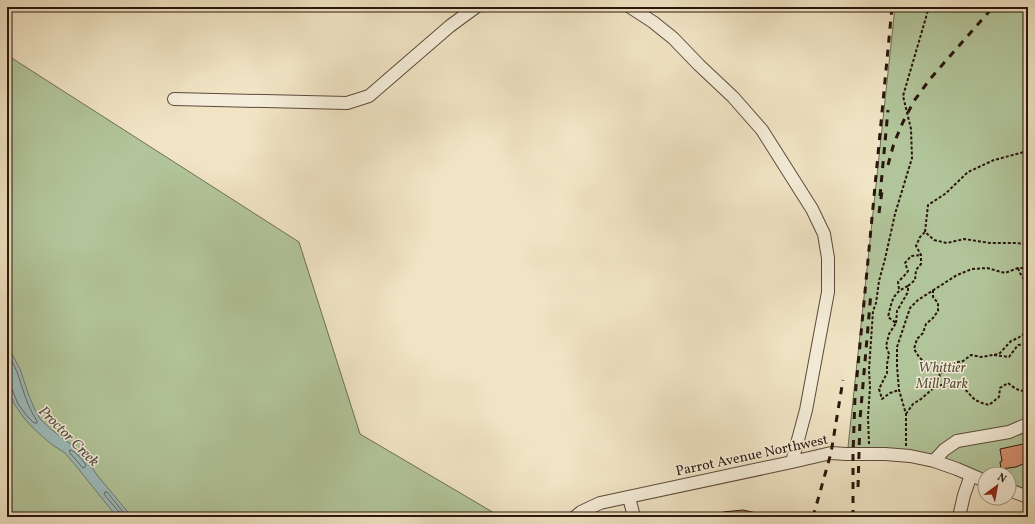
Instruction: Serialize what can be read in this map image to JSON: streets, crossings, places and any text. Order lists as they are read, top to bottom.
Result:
{
  "streets": {
    "street": ["Parrot Avenue Northwest"]
  },
  "water": ["Proctor Creek"],
  "parks": ["Whittier Mill Park"],
  "north": "top right"
}
